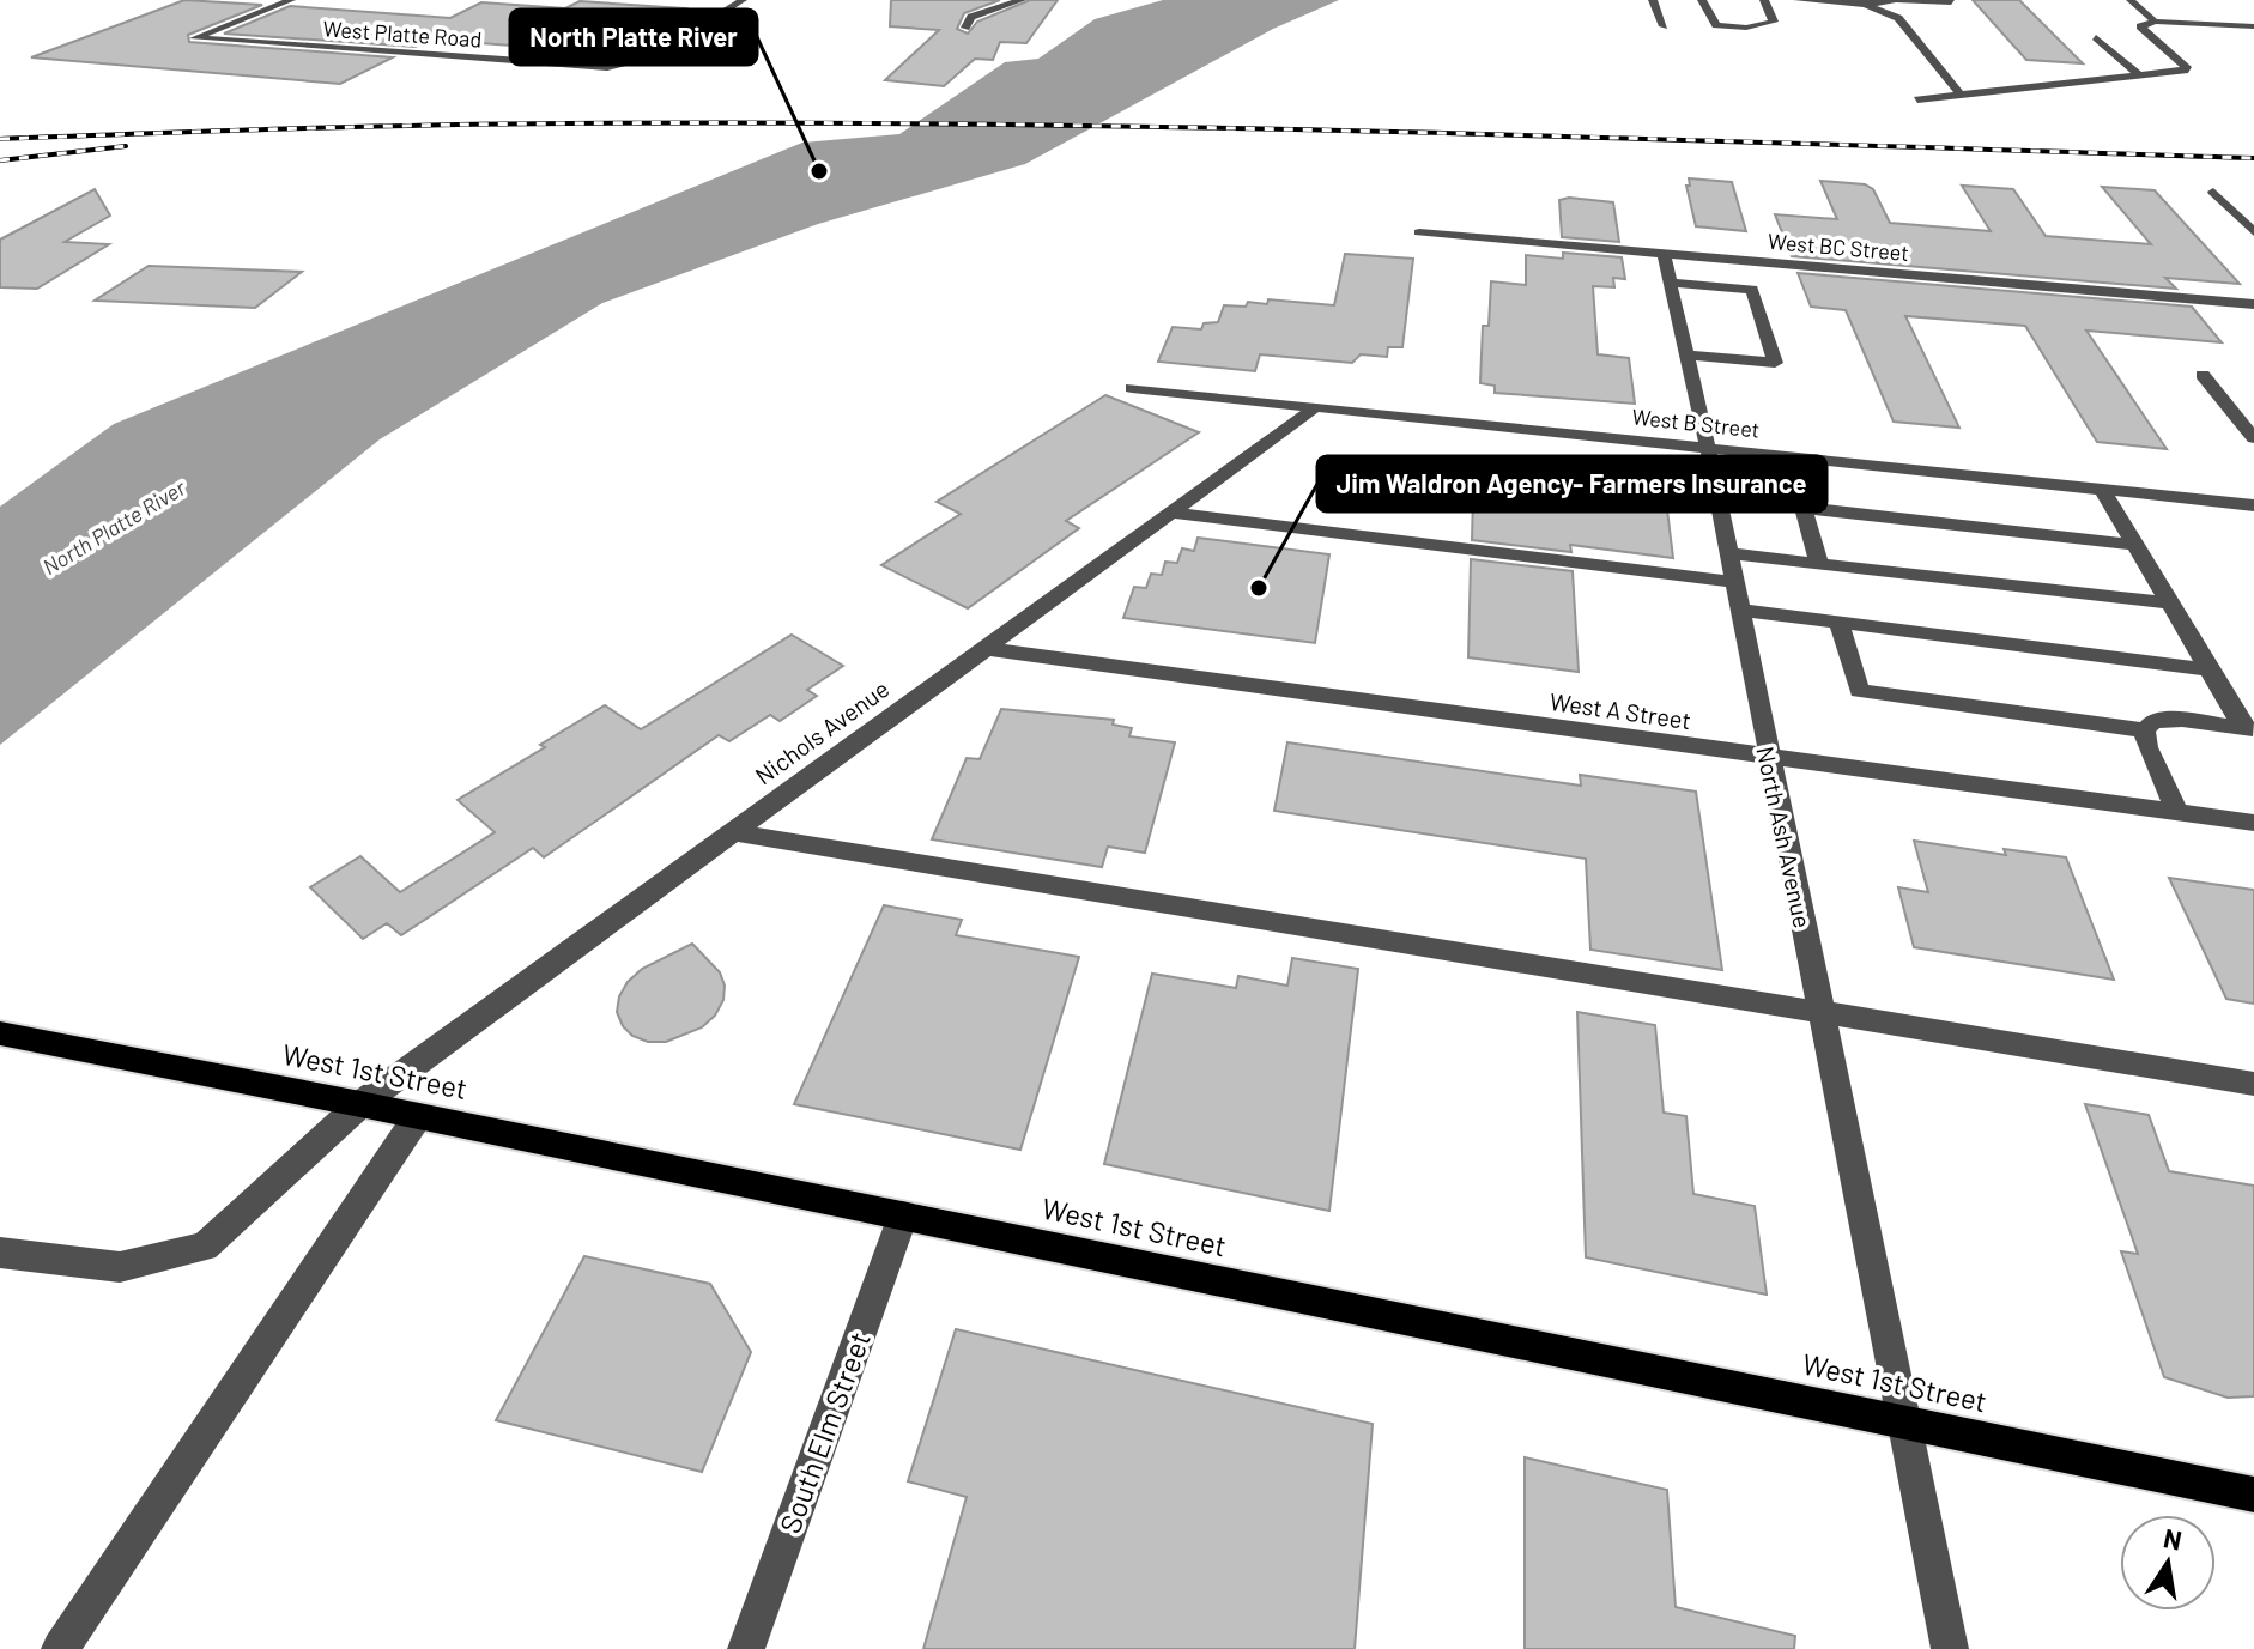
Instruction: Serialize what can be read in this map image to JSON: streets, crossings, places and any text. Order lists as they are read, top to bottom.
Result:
{
  "streets": {
    "main road": ["West 1st Street"],
    "street": [
      "West Platte Road",
      "West BC Street",
      "West B Street",
      "West A Street",
      "Nichols Avenue",
      "North Ash Avenue",
      "South Elm Street"
    ]
  },
  "crossings": [
    ["West BC Street", "North Ash Avenue"],
    ["West B Street", "Nichols Avenue"],
    ["West B Street", "North Ash Avenue"],
    ["West A Street", "Nichols Avenue"],
    ["West A Street", "North Ash Avenue"],
    ["Nichols Avenue", "West 1st Street"],
    ["North Ash Avenue", "West 1st Street"],
    ["West 1st Street", "South Elm Street"]
  ],
  "water": ["North Platte River"],
  "places": ["North Platte River", "Jim Waldron Agency- Farmers Insurance"],
  "north": "top"
}
